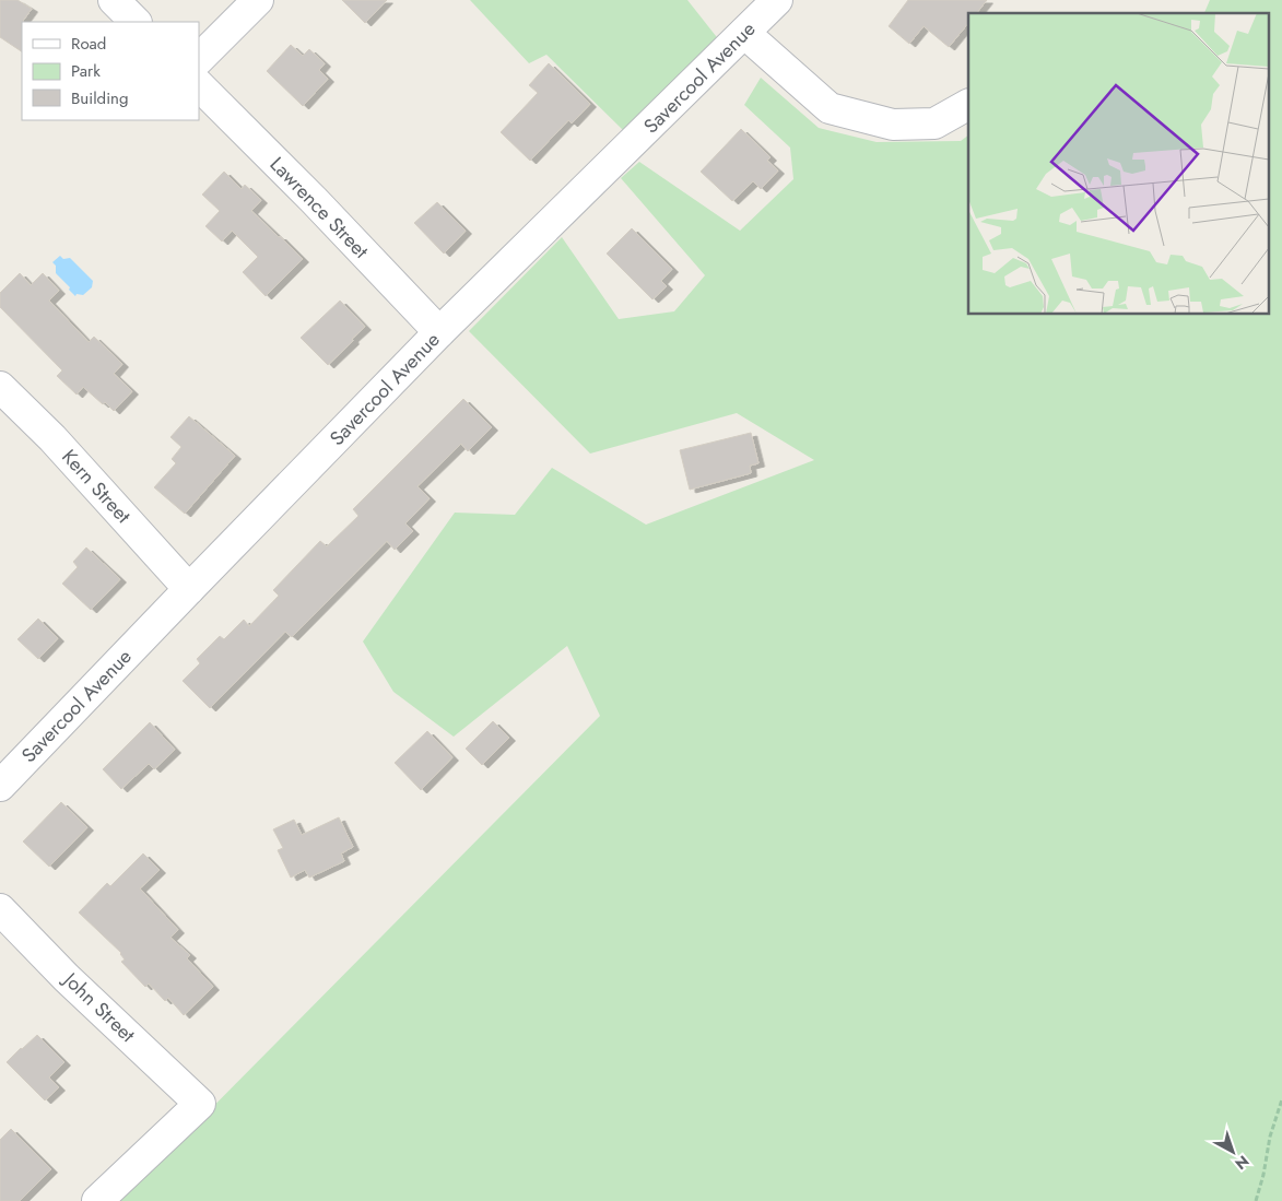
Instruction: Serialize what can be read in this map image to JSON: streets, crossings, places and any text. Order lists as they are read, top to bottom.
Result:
{
  "streets": {
    "street": [
      "Savercool Avenue",
      "Lawrence Street",
      "Kern Street",
      "John Street"
    ]
  },
  "crossings": [
    ["Savercool Avenue", "Lawrence Street"],
    ["Savercool Avenue", "Kern Street"]
  ],
  "legend": ["Road", "Park", "Building"],
  "north": "bottom right"
}
